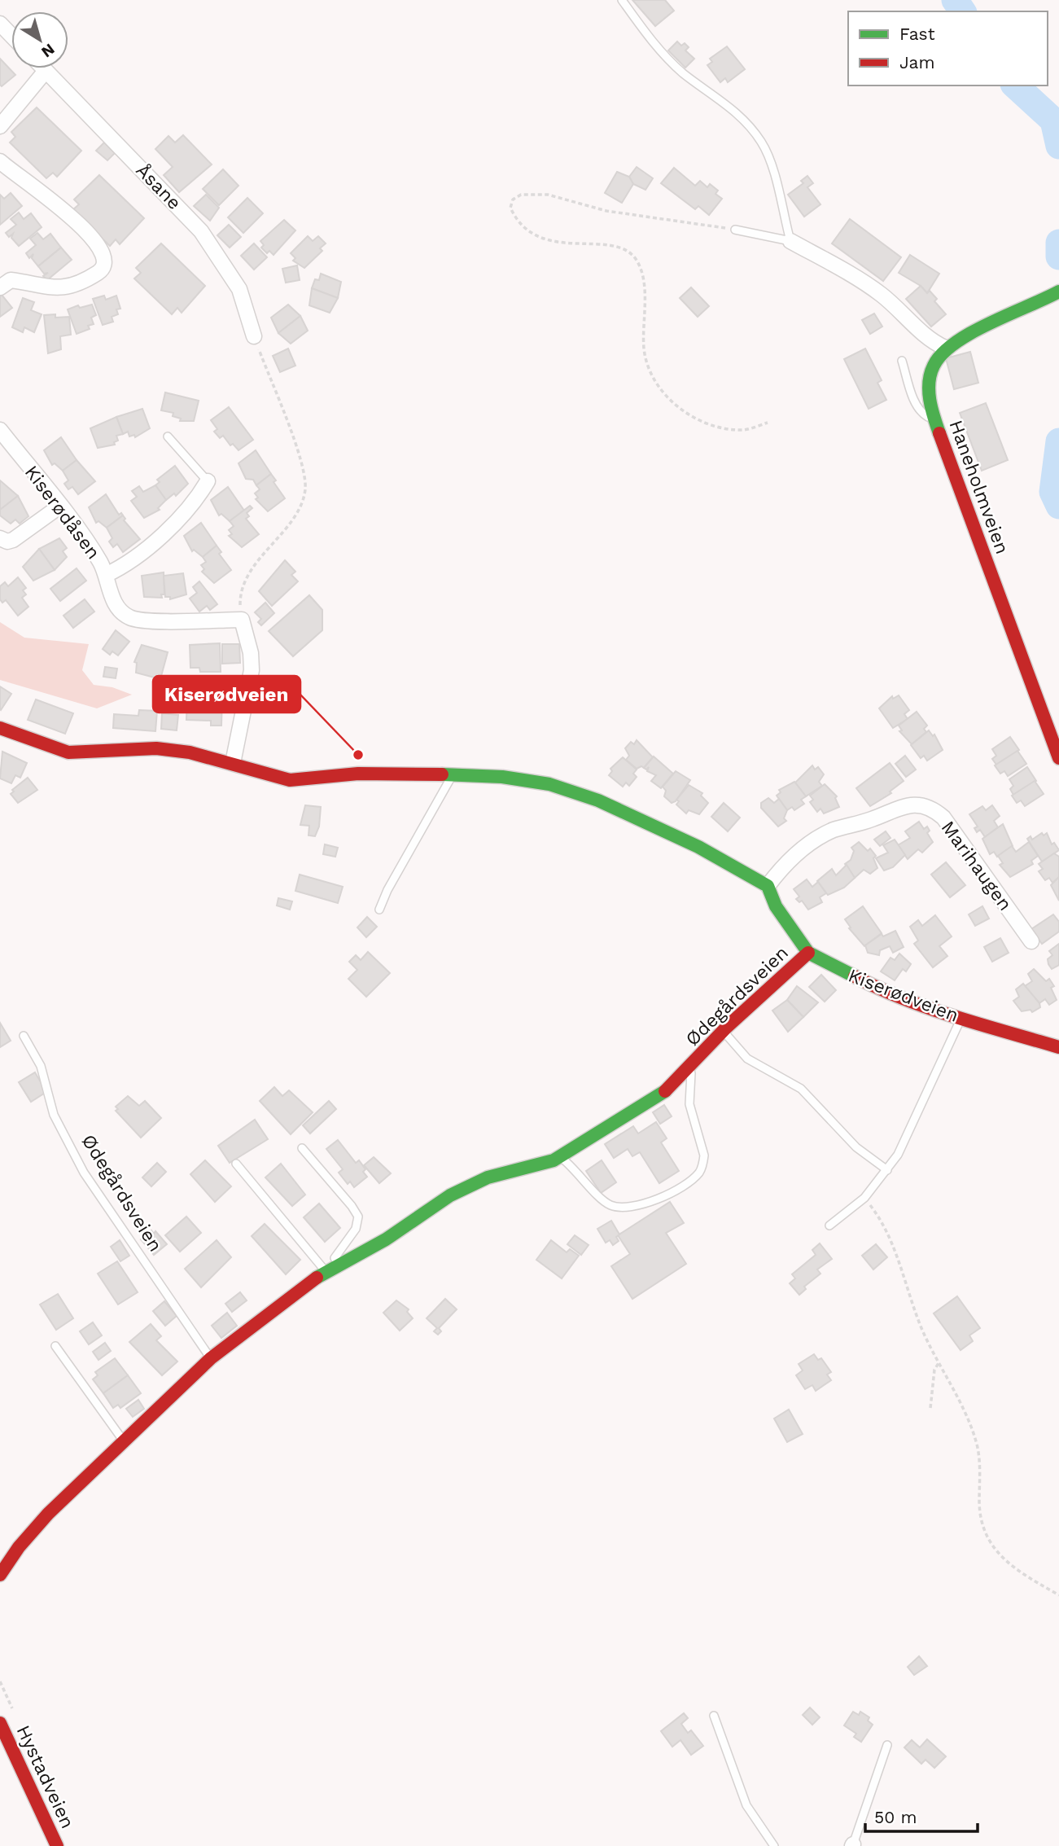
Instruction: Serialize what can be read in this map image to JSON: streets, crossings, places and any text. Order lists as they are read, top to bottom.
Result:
{
  "streets": {
    "street": [
      "Åsane",
      "Haneholmveien",
      "Kiserødåsen",
      "Marihaugen",
      "Kiserødveien",
      "Ødegårdsveien",
      "Hystadveien"
    ]
  },
  "crossings": [
    ["Marihaugen", "Kiserødveien"],
    ["Kiserødveien", "Ødegårdsveien"]
  ],
  "places": ["Kiserødveien"],
  "legend": ["Fast", "Jam"],
  "scale_bar": "50 m",
  "north": "bottom right"
}
